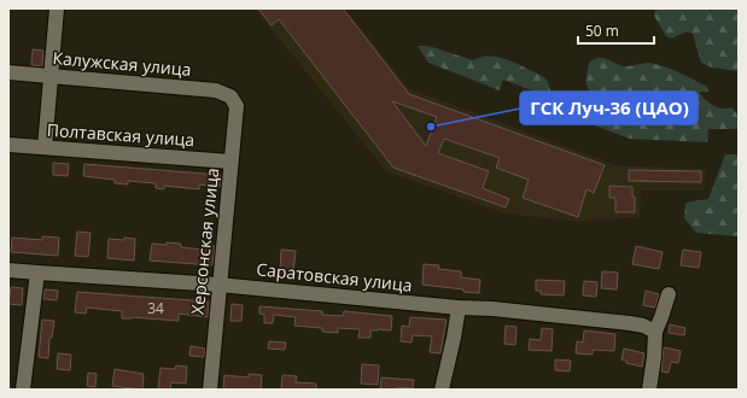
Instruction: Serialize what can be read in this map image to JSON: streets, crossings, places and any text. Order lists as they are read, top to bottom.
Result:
{
  "streets": {
    "street": [
      "Калужская улица",
      "Полтавская улица",
      "Херсонская улица",
      "Саратовская улица"
    ]
  },
  "crossings": [
    ["Калужская улица", "Херсонская улица"],
    ["Полтавская улица", "Херсонская улица"],
    ["Херсонская улица", "Саратовская улица"]
  ],
  "places": ["ГСК Луч-36 (ЦАО)"],
  "house_numbers": ["34"],
  "scale_bar": "50 m"
}
